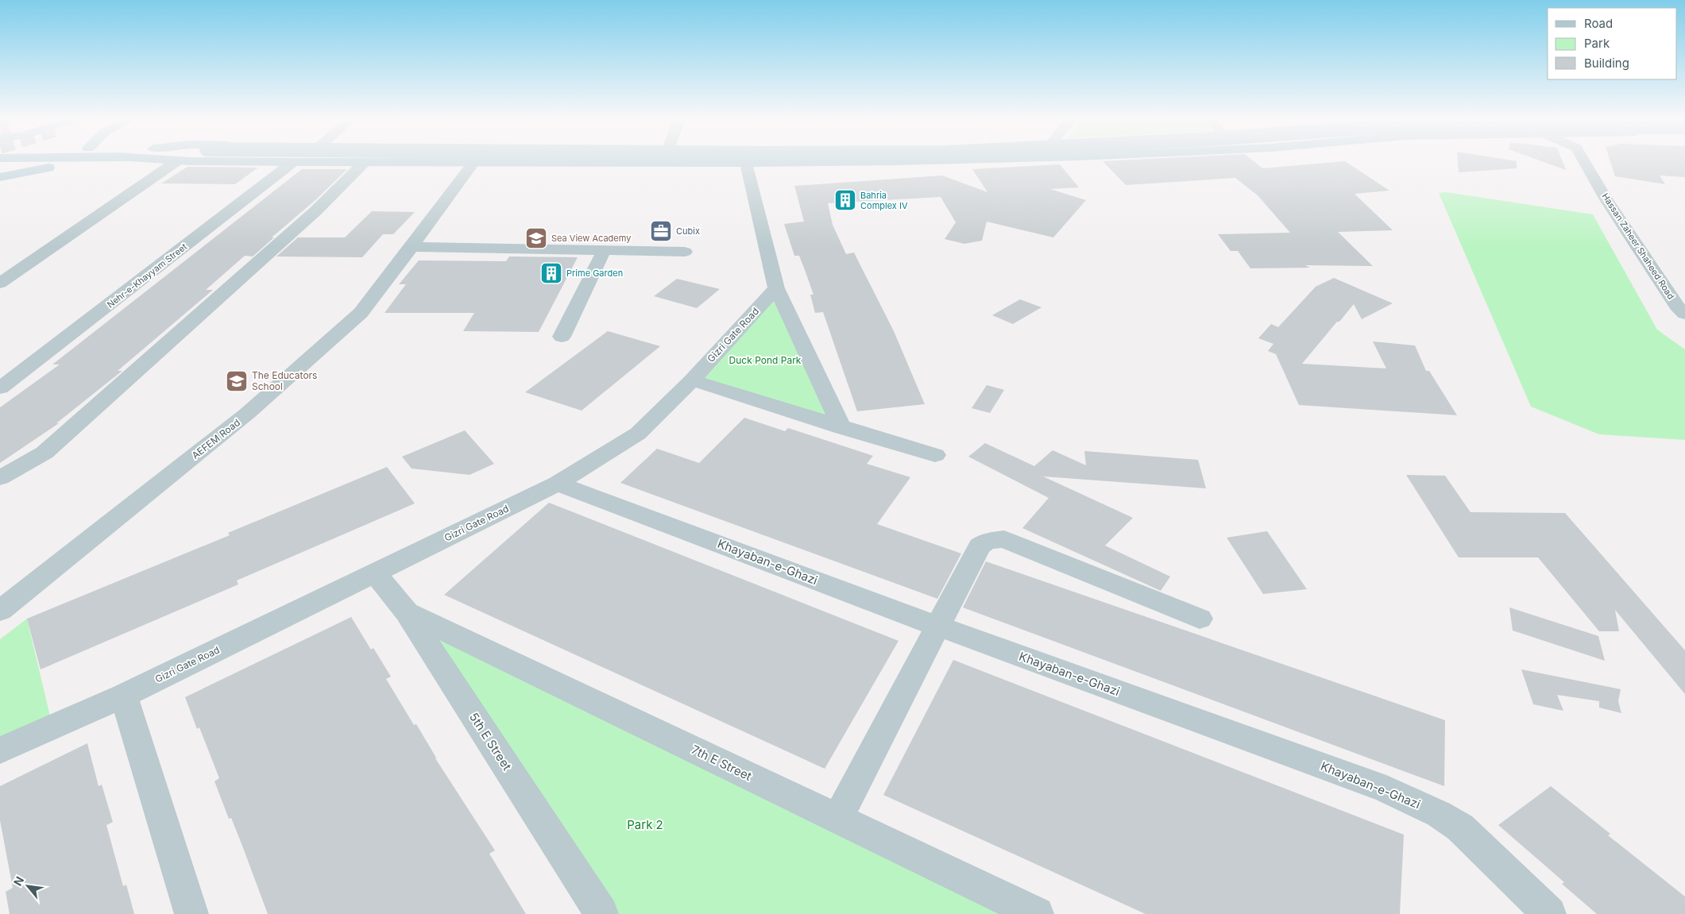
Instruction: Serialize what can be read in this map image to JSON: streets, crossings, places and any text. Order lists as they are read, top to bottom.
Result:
{
  "streets": {
    "street": [
      "Hassan Zaheer Shaheed Road",
      "Nehr-e-Khayyam Street",
      "Gizri Gate Road",
      "AEFEM Road",
      "Khayaban-e-Ghazi",
      "5th E Street",
      "7th E Street"
    ]
  },
  "crossings": [
    ["Gizri Gate Road", "Khayaban-e-Ghazi"],
    ["Gizri Gate Road", "5th E Street"],
    ["5th E Street", "7th E Street"]
  ],
  "parks": ["Duck Pond Park", "Park 2"],
  "places": {
    "building": ["Bahria Complex IV", "Prime Garden"],
    "office": ["Cubix"],
    "school or university": ["Sea View Academy", "The Educators School"]
  },
  "legend": ["Road", "Park", "Building"],
  "north": "top left"
}
